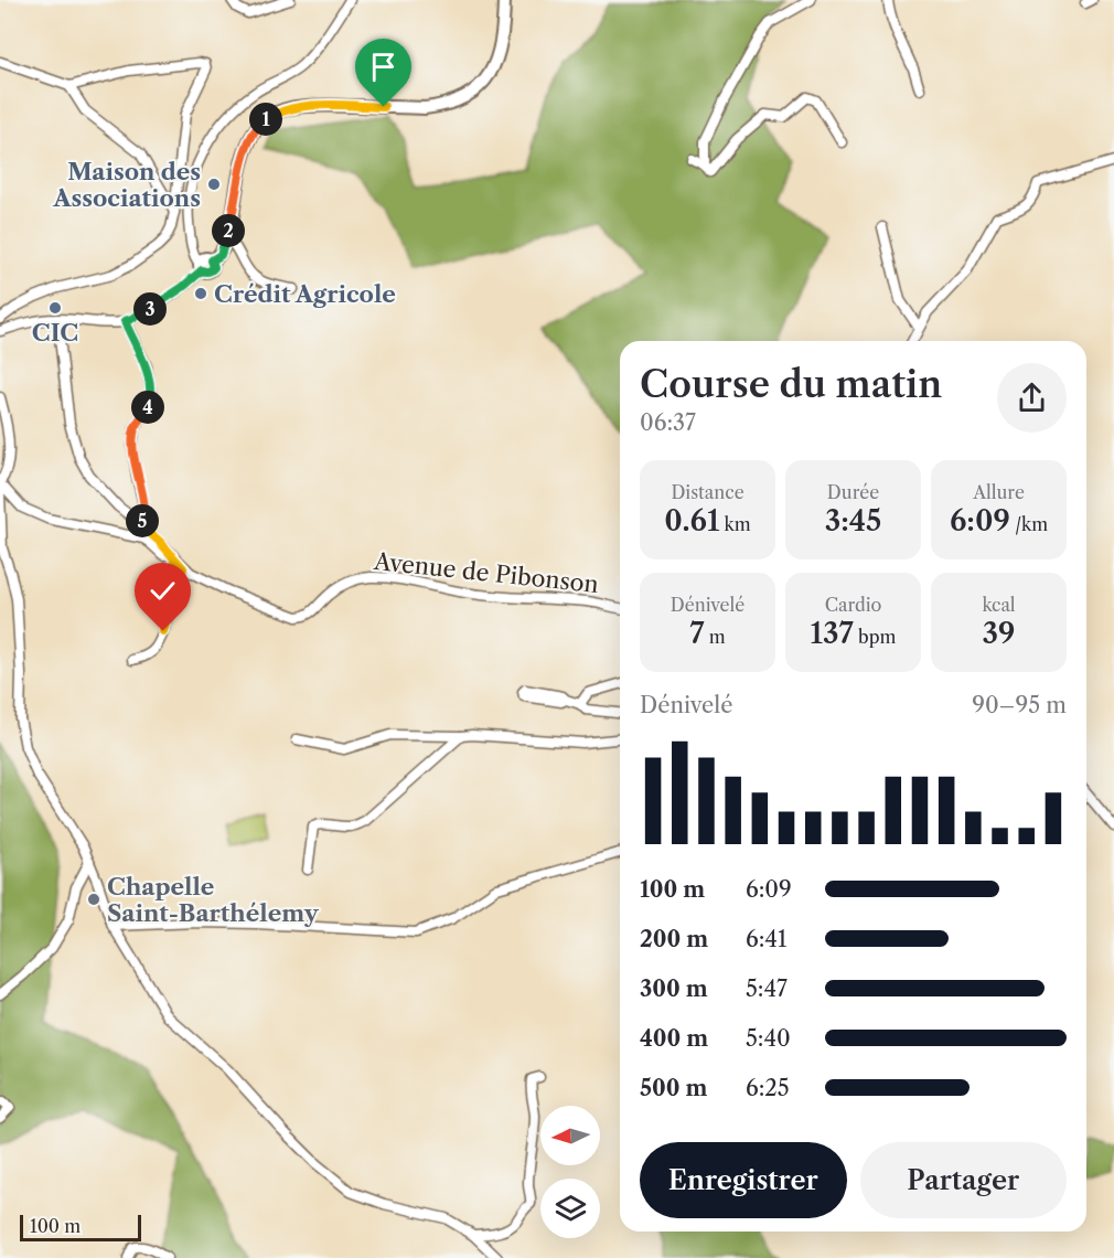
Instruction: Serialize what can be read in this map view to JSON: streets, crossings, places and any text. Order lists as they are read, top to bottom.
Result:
{
  "streets": {
    "street": ["Avenue de Pibonson"]
  },
  "places": [
    "Maison des Associations",
    "Crédit Agricole",
    "CIC",
    "Chapelle Saint-Barthélemy"
  ],
  "scale_bar": "100 m",
  "north": "left",
  "page": {
    "pins": [
      "1",
      "2",
      "3",
      "4",
      "5"
    ],
    "heading": ["Course du matin", "06:37"],
    "stats": [
      ["Distance", "0.61 km"],
      ["Durée", "3:45"],
      ["Allure", "6:09 /km"],
      ["Dénivelé", "7 m"],
      ["Cardio", "137 bpm"],
      ["kcal", "39"]
    ],
    "chart": ["Dénivelé", "90–95 m"],
    "list": [
      {
        "name": "100 m",
        "note": "6:09"
      },
      {
        "name": "200 m",
        "note": "6:41"
      },
      {
        "name": "300 m",
        "note": "5:47"
      },
      {
        "name": "400 m",
        "note": "5:40"
      },
      {
        "name": "500 m",
        "note": "6:25"
      }
    ],
    "buttons": ["Enregistrer", "Partager"],
    "scale": "100 m"
  }
}
